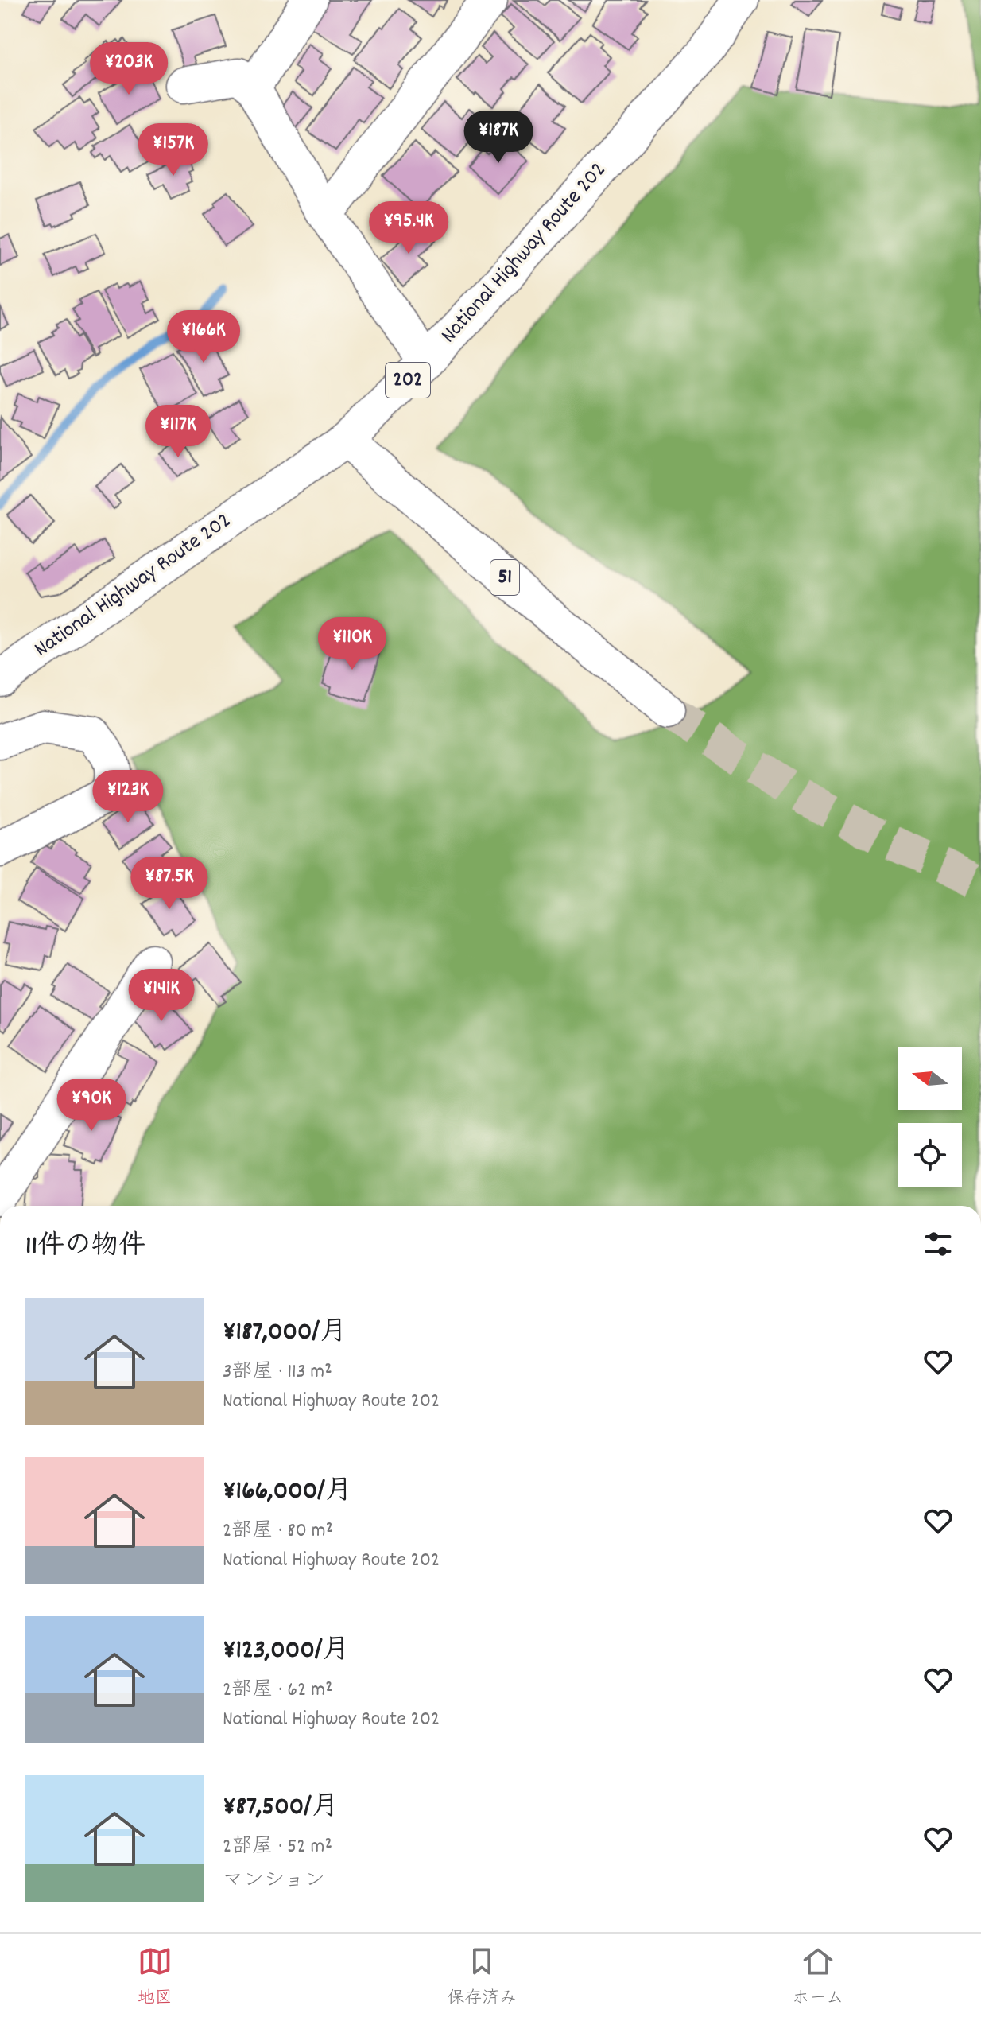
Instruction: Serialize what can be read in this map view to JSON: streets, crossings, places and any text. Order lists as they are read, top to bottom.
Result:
{
  "streets": {
    "main road": ["National Highway Route 202", "202", "51"]
  },
  "crossings": [
    ["National Highway Route 202", "51"]
  ],
  "north": "left",
  "page": {
    "price": [
      "¥203K",
      "¥187K",
      "¥157K",
      "¥95.4K",
      "¥166K",
      "¥117K",
      "¥110K",
      "¥123K",
      "¥87.5K",
      "¥141K",
      "¥90K"
    ],
    "heading": "11件の物件",
    "list": [
      {
        "name": "¥187,000/月",
        "note": "3部屋 · 113 m² · National Highway Route 202"
      },
      {
        "name": "¥166,000/月",
        "note": "2部屋 · 80 m² · National Highway Route 202"
      },
      {
        "name": "¥123,000/月",
        "note": "2部屋 · 62 m² · National Highway Route 202"
      },
      {
        "name": "¥87,500/月",
        "note": "2部屋 · 52 m² · マンション"
      }
    ],
    "tabs": ["地図", "保存済み", "ホーム"]
  }
}
